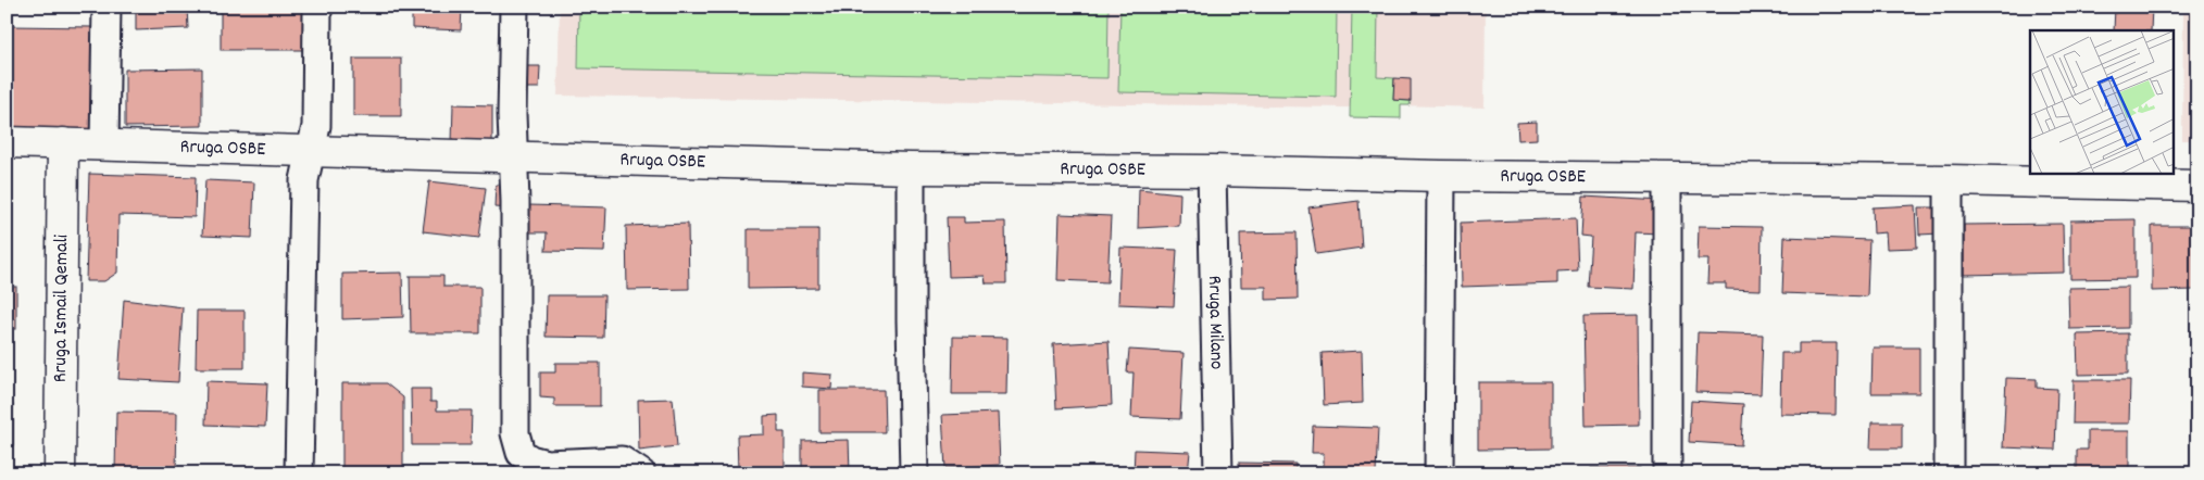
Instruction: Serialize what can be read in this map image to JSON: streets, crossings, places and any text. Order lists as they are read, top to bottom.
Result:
{
  "streets": {
    "street": ["Rruga OSBE", "Rruga Ismail Qemali", "Rruga Milano"]
  },
  "crossings": [
    ["Rruga OSBE", "Rruga Ismail Qemali"],
    ["Rruga OSBE", "Rruga Milano"]
  ]
}
